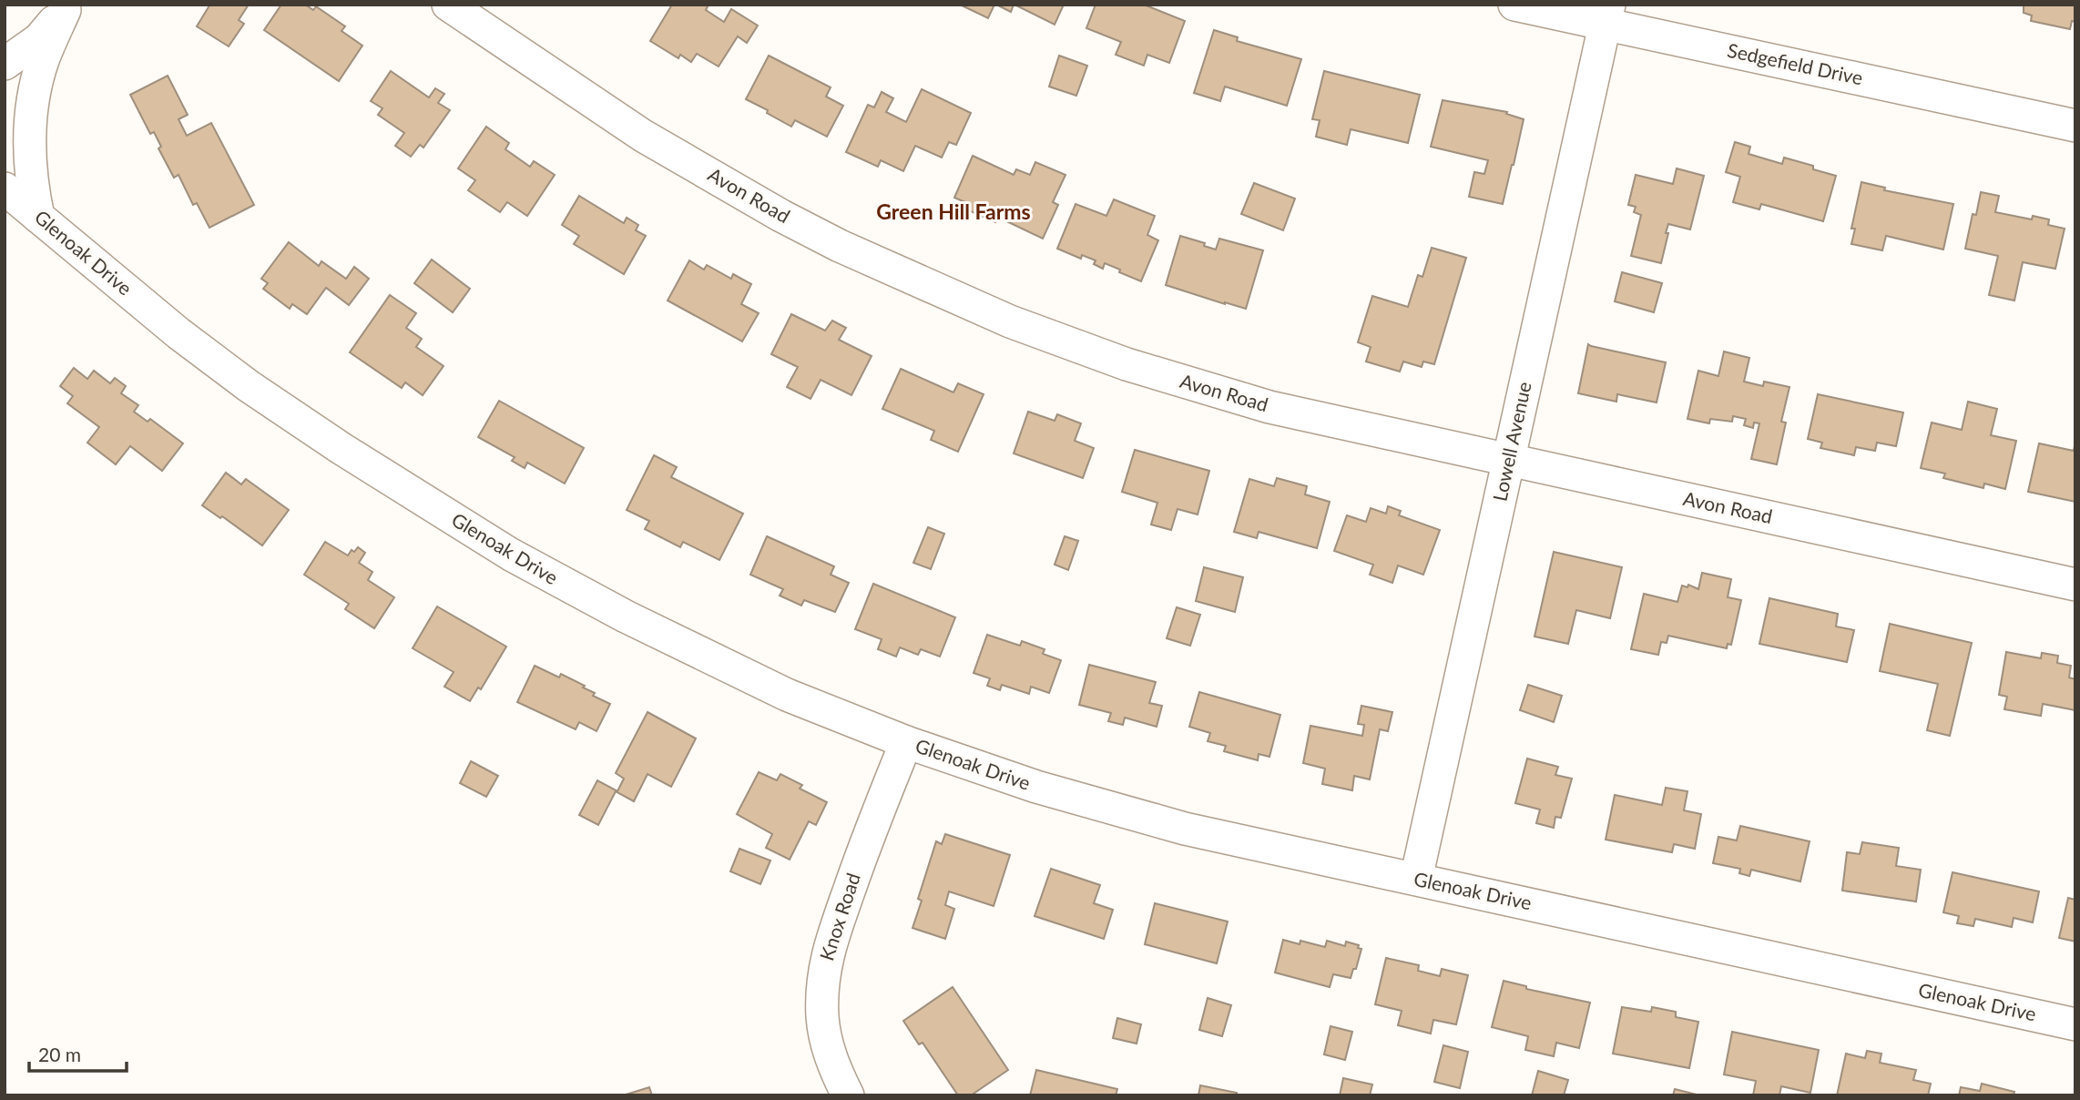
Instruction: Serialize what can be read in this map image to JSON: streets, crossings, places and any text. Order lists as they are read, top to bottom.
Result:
{
  "streets": {
    "street": [
      "Sedgefield Drive",
      "Avon Road",
      "Glenoak Drive",
      "Lowell Avenue",
      "Knox Road"
    ]
  },
  "crossings": [
    ["Sedgefield Drive", "Lowell Avenue"],
    ["Avon Road", "Lowell Avenue"],
    ["Glenoak Drive", "Lowell Avenue"],
    ["Glenoak Drive", "Knox Road"]
  ],
  "districts": ["Green Hill Farms"],
  "scale_bar": "20 m"
}
